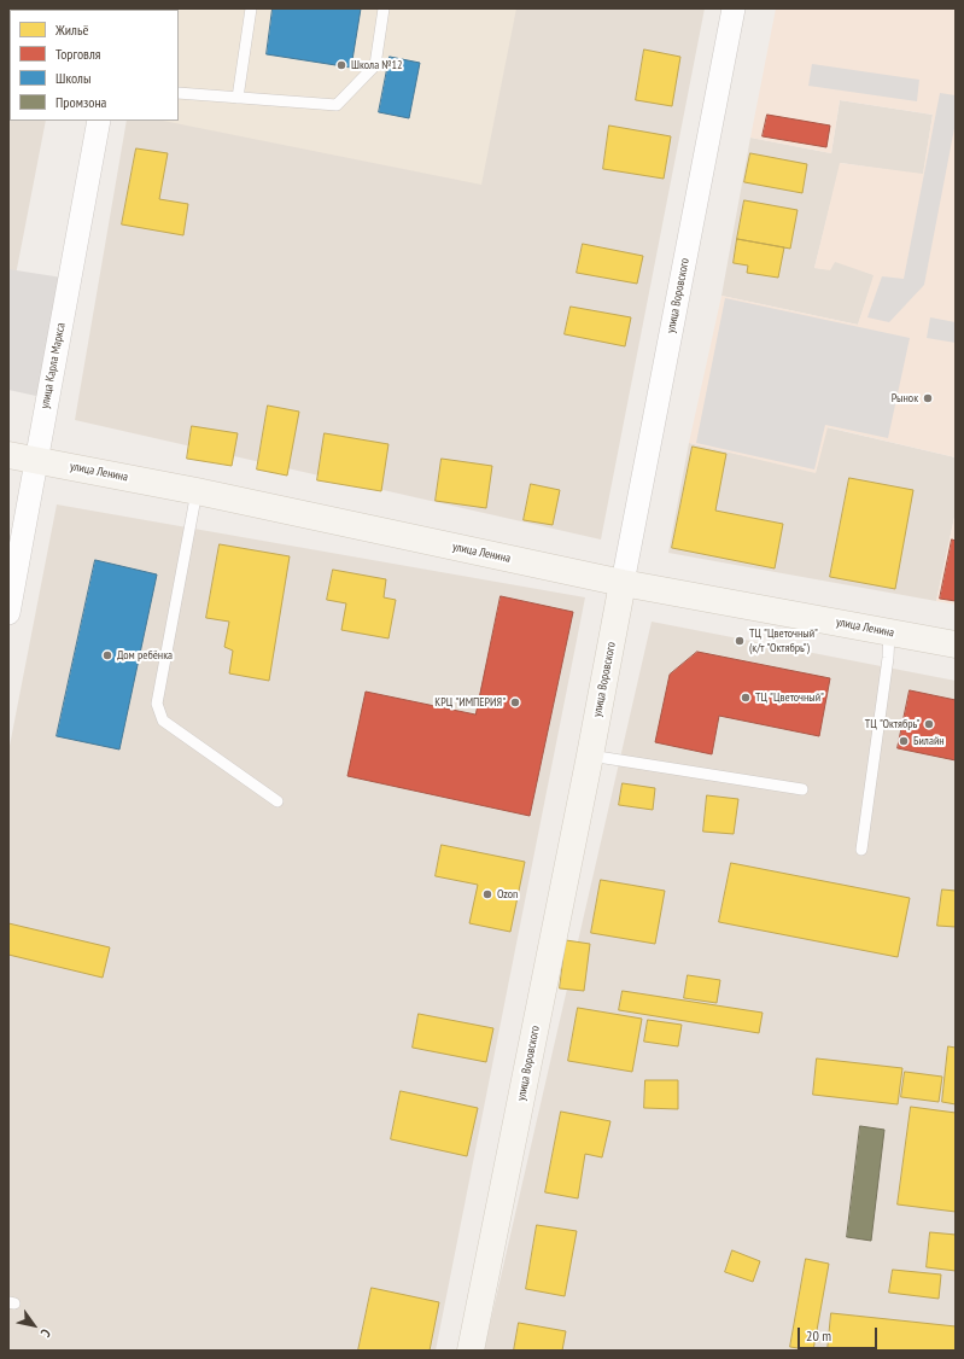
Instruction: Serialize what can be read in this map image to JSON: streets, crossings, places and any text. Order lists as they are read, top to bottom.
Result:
{
  "streets": {
    "street": ["улица Воровского", "улица Карла Маркса", "улица Ленина"]
  },
  "crossings": [
    ["улица Воровского", "улица Ленина"],
    ["улица Карла Маркса", "улица Ленина"]
  ],
  "places": [
    "Школа №12",
    "Рынок",
    "ТЦ \"Цветочный\" (к/т \"Октябрь\")",
    "Дом ребёнка",
    "ТЦ \"Цветочный\"",
    "КРЦ \"ИМПЕРИЯ\"",
    "ТЦ \"Октябрь\"",
    "Билайн",
    "Ozon"
  ],
  "legend": [
    "Жильё",
    "Торговля",
    "Школы",
    "Промзона"
  ],
  "scale_bar": "20 m",
  "north": "bottom right"
}
